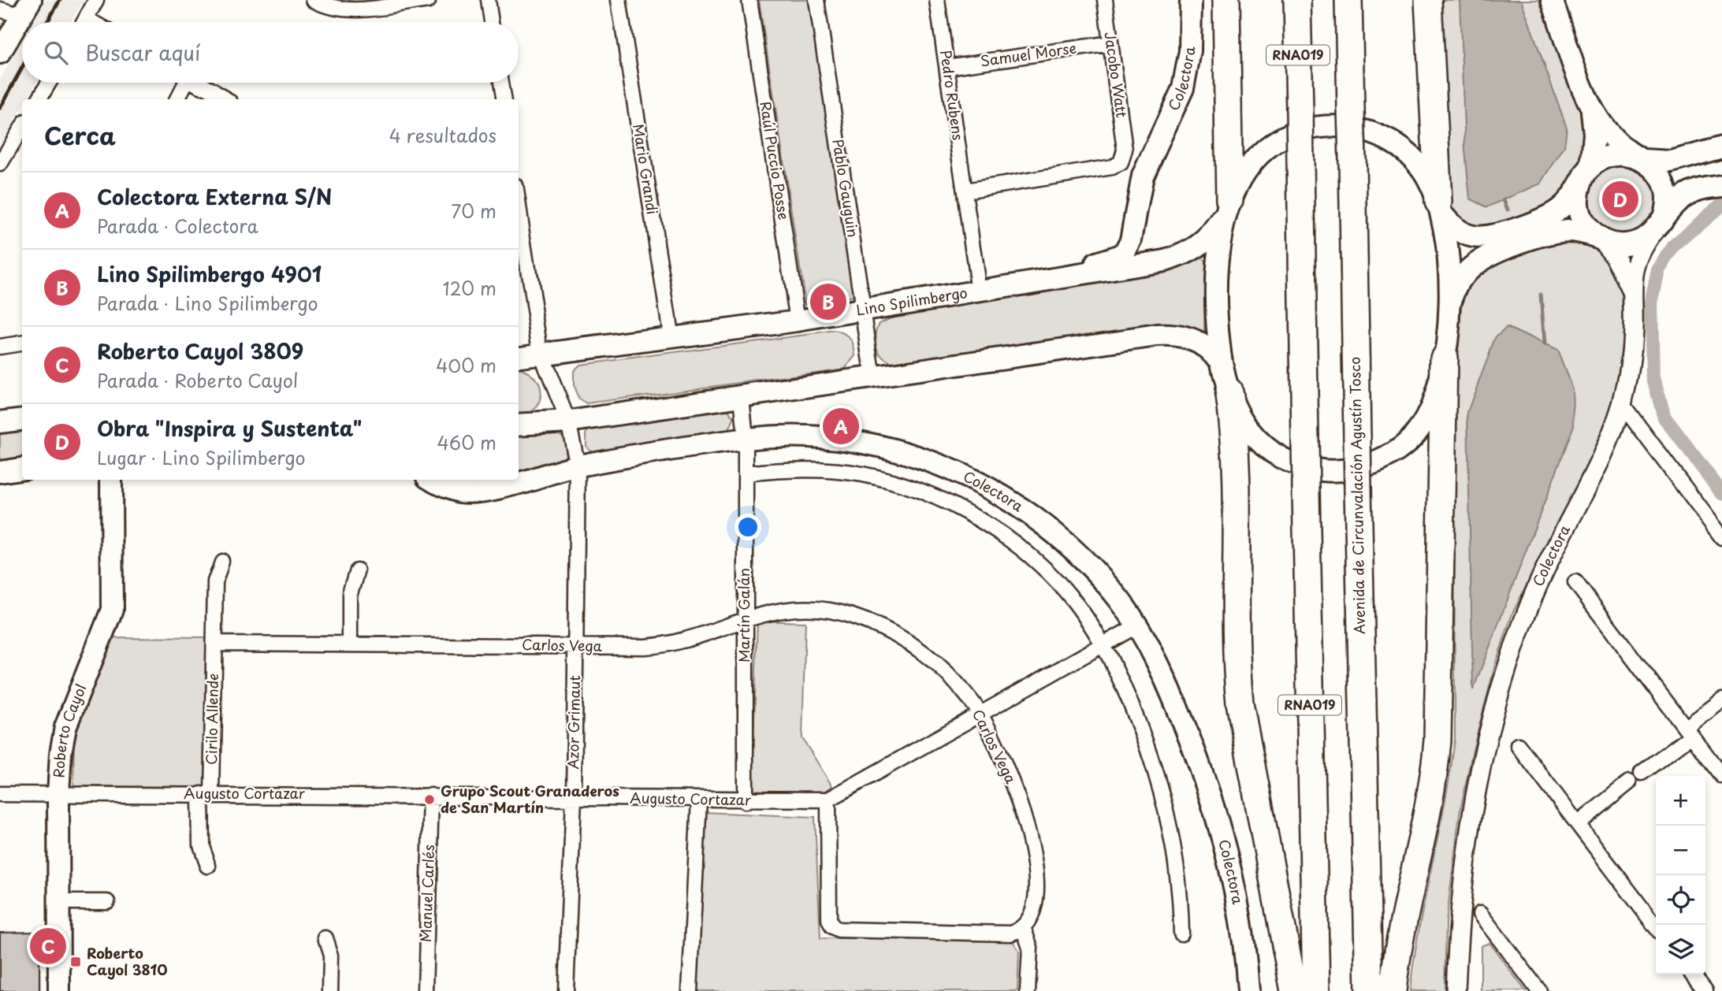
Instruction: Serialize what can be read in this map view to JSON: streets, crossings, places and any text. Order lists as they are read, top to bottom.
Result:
{
  "streets": {
    "highway": ["RNA019", "Avenida de Circunvalación Agustín Tosco"],
    "main road": ["Colectora", "Lino Spilimbergo", "Roberto Cayol"],
    "street": [
      "Samuel Morse",
      "Jacobo Watt",
      "Pedro Rubens",
      "Raúl Puccio Posse",
      "Mario Grandi",
      "Pablo Gauguin",
      "Martín Galán",
      "Carlos Vega",
      "Cirilo Allende",
      "Azor Grimaut",
      "Augusto Cortazar",
      "Manuel Carlés"
    ]
  },
  "crossings": [
    ["Samuel Morse", "Jacobo Watt"],
    ["Samuel Morse", "Pedro Rubens"],
    ["Jacobo Watt", "Pedro Rubens"],
    ["Colectora", "Lino Spilimbergo"],
    ["Colectora", "Martín Galán"],
    ["Colectora", "Azor Grimaut"],
    ["Colectora", "Augusto Cortazar"],
    ["Pedro Rubens", "Lino Spilimbergo"],
    ["Raúl Puccio Posse", "Lino Spilimbergo"],
    ["Mario Grandi", "Lino Spilimbergo"],
    ["Pablo Gauguin", "Lino Spilimbergo"],
    ["Lino Spilimbergo", "Azor Grimaut"],
    ["Martín Galán", "Carlos Vega"],
    ["Martín Galán", "Augusto Cortazar"],
    ["Carlos Vega", "Cirilo Allende"],
    ["Carlos Vega", "Azor Grimaut"],
    ["Carlos Vega", "Augusto Cortazar"],
    ["Cirilo Allende", "Augusto Cortazar"],
    ["Azor Grimaut", "Augusto Cortazar"],
    ["Roberto Cayol", "Augusto Cortazar"],
    ["Augusto Cortazar", "Manuel Carlés"]
  ],
  "places": {
    "other": ["Grupo Scout Granaderos de San Martín"],
    "transit": ["Roberto Cayol 3810"]
  },
  "page": {
    "search": "Buscar aquí",
    "heading": ["Cerca", "4 resultados"],
    "list": [
      {
        "mark": "A",
        "name": "Colectora Externa S/N",
        "note": "Parada · Colectora",
        "value": "70 m"
      },
      {
        "mark": "B",
        "name": "Lino Spilimbergo 4901",
        "note": "Parada · Lino Spilimbergo",
        "value": "120 m"
      },
      {
        "mark": "C",
        "name": "Roberto Cayol 3809",
        "note": "Parada · Roberto Cayol",
        "value": "400 m"
      },
      {
        "mark": "D",
        "name": "Obra \"Inspira y Sustenta\"",
        "note": "Lugar · Lino Spilimbergo",
        "value": "460 m"
      }
    ],
    "pins": [
      "D",
      "B",
      "A",
      "C"
    ],
    "map_buttons": ["+", "−"]
  }
}
